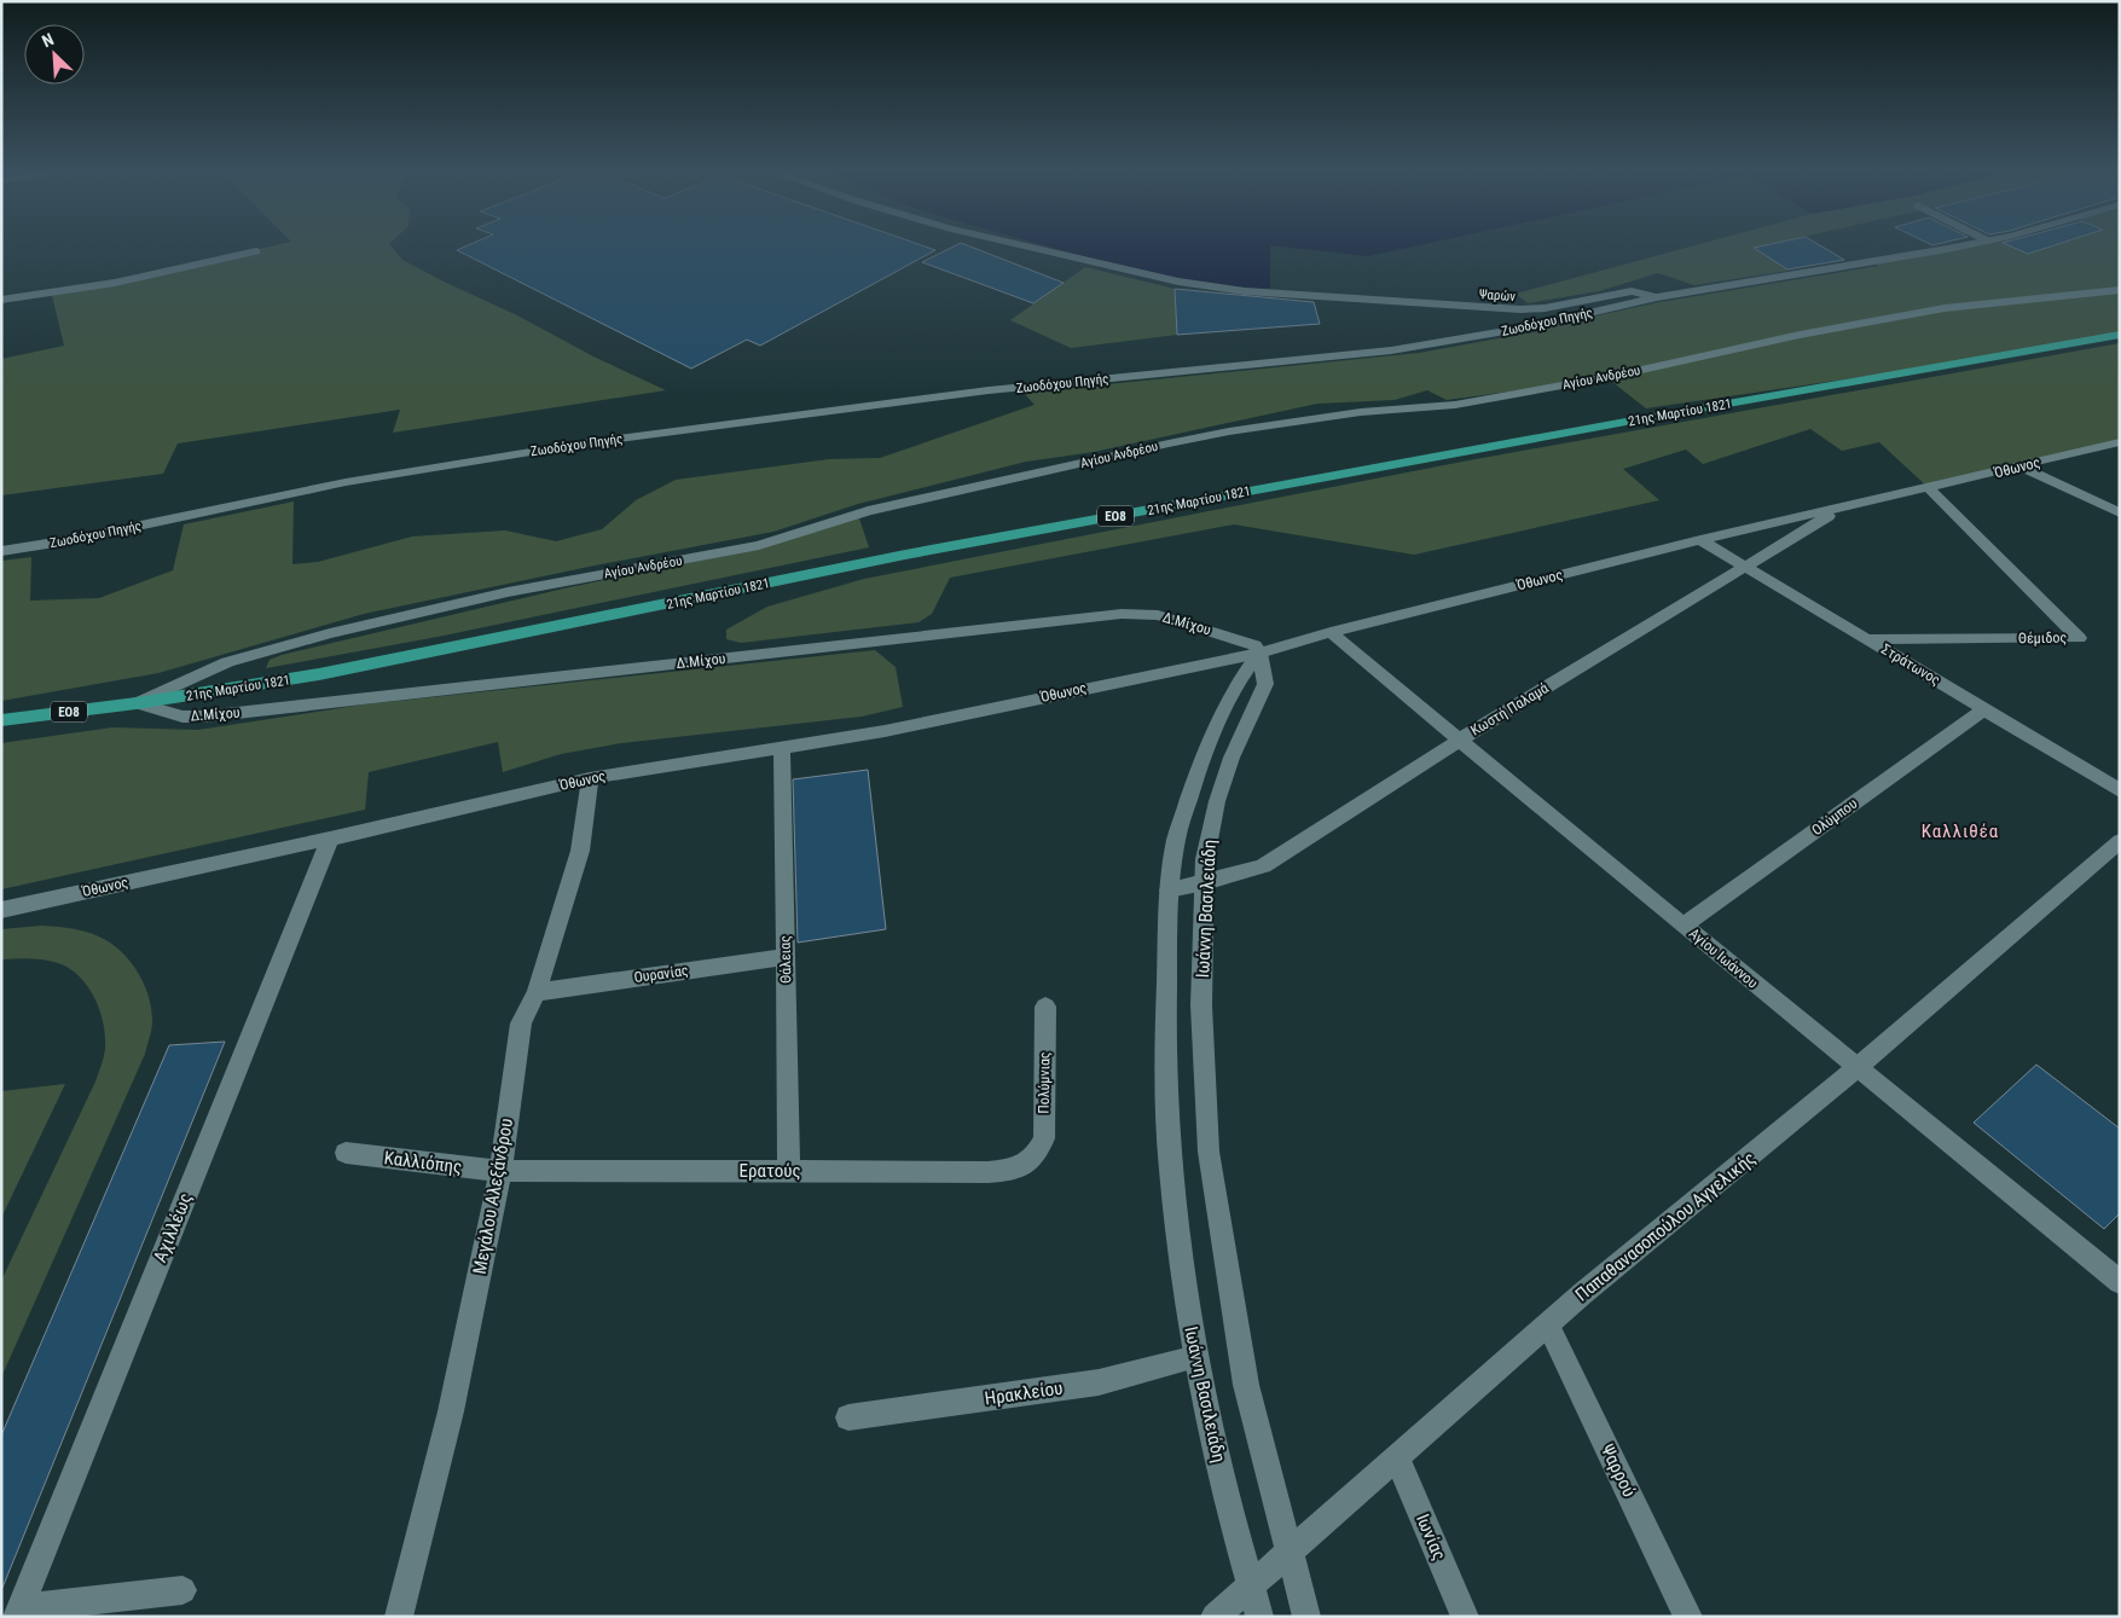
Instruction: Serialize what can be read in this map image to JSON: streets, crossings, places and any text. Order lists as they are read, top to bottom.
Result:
{
  "streets": {
    "main road": ["21ης Μαρτίου 1821", "ΕΟ8"],
    "street": [
      "Ψαρών",
      "Ζωοδόχου Πηγής",
      "Αγίου Ανδρέου",
      "Όθωνος",
      "Δ.Μίχου",
      "Θέμιδος",
      "Στράτωνος",
      "Κωστή Παλαμά",
      "Ολύμπου",
      "Ιωάννη Βασιλειάδη",
      "Αγίου Ιωάννου",
      "Θάλειας",
      "Ουρανίας",
      "Πολύμνιας",
      "Καλλιόπης",
      "Ερατούς",
      "Μεγάλου Αλεξάνδρου",
      "Παπαθανασοπούλου Αγγελικής",
      "Αχιλλέως",
      "Ηρακλείου",
      "Ψαρρού",
      "Ιωνίας"
    ]
  },
  "crossings": [
    ["Ψαρών", "Ζωοδόχου Πηγής"],
    ["Αγίου Ανδρέου", "21ης Μαρτίου 1821"],
    ["Αγίου Ανδρέου", "ΕΟ8"],
    ["Αγίου Ανδρέου", "Δ.Μίχου"],
    ["21ης Μαρτίου 1821", "ΕΟ8"],
    ["21ης Μαρτίου 1821", "Δ.Μίχου"],
    ["Όθωνος", "Δ.Μίχου"],
    ["Όθωνος", "Θέμιδος"],
    ["Όθωνος", "Στράτωνος"],
    ["Όθωνος", "Κωστή Παλαμά"],
    ["Όθωνος", "Ιωάννη Βασιλειάδη"],
    ["Όθωνος", "Αγίου Ιωάννου"],
    ["Όθωνος", "Θάλειας"],
    ["Όθωνος", "Μεγάλου Αλεξάνδρου"],
    ["Όθωνος", "Αχιλλέως"],
    ["ΕΟ8", "Δ.Μίχου"],
    ["Δ.Μίχου", "Ιωάννη Βασιλειάδη"],
    ["Θέμιδος", "Στράτωνος"],
    ["Στράτωνος", "Κωστή Παλαμά"],
    ["Στράτωνος", "Ολύμπου"],
    ["Κωστή Παλαμά", "Ιωάννη Βασιλειάδη"],
    ["Κωστή Παλαμά", "Αγίου Ιωάννου"],
    ["Ολύμπου", "Αγίου Ιωάννου"],
    ["Ιωάννη Βασιλειάδη", "Παπαθανασοπούλου Αγγελικής"],
    ["Ιωάννη Βασιλειάδη", "Ηρακλείου"],
    ["Αγίου Ιωάννου", "Παπαθανασοπούλου Αγγελικής"],
    ["Θάλειας", "Ουρανίας"],
    ["Θάλειας", "Ερατούς"],
    ["Ουρανίας", "Μεγάλου Αλεξάνδρου"],
    ["Πολύμνιας", "Ερατούς"],
    ["Καλλιόπης", "Ερατούς"],
    ["Καλλιόπης", "Μεγάλου Αλεξάνδρου"],
    ["Ερατούς", "Μεγάλου Αλεξάνδρου"],
    ["Παπαθανασοπούλου Αγγελικής", "Ψαρρού"],
    ["Παπαθανασοπούλου Αγγελικής", "Ιωνίας"]
  ],
  "districts": ["Καλλιθέα"],
  "north": "top left"
}
